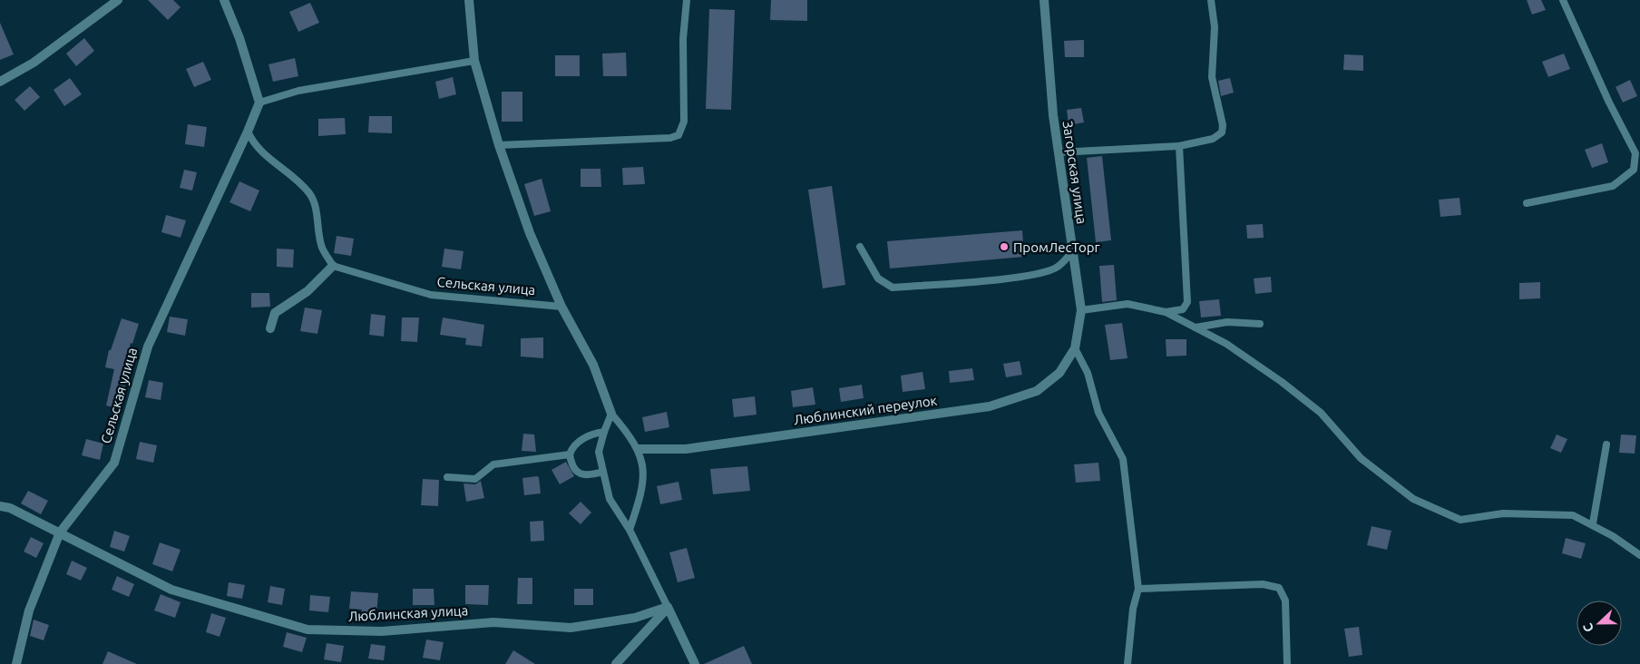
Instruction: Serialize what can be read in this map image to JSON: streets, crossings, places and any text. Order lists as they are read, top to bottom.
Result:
{
  "streets": {
    "street": [
      "Загорская улица",
      "Сельская улица",
      "Люблинский переулок",
      "Люблинская улица"
    ]
  },
  "crossings": [
    ["Загорская улица", "Люблинский переулок"],
    ["Сельская улица", "Люблинская улица"]
  ],
  "places": ["ПромЛесТорг"],
  "north": "left"
}
